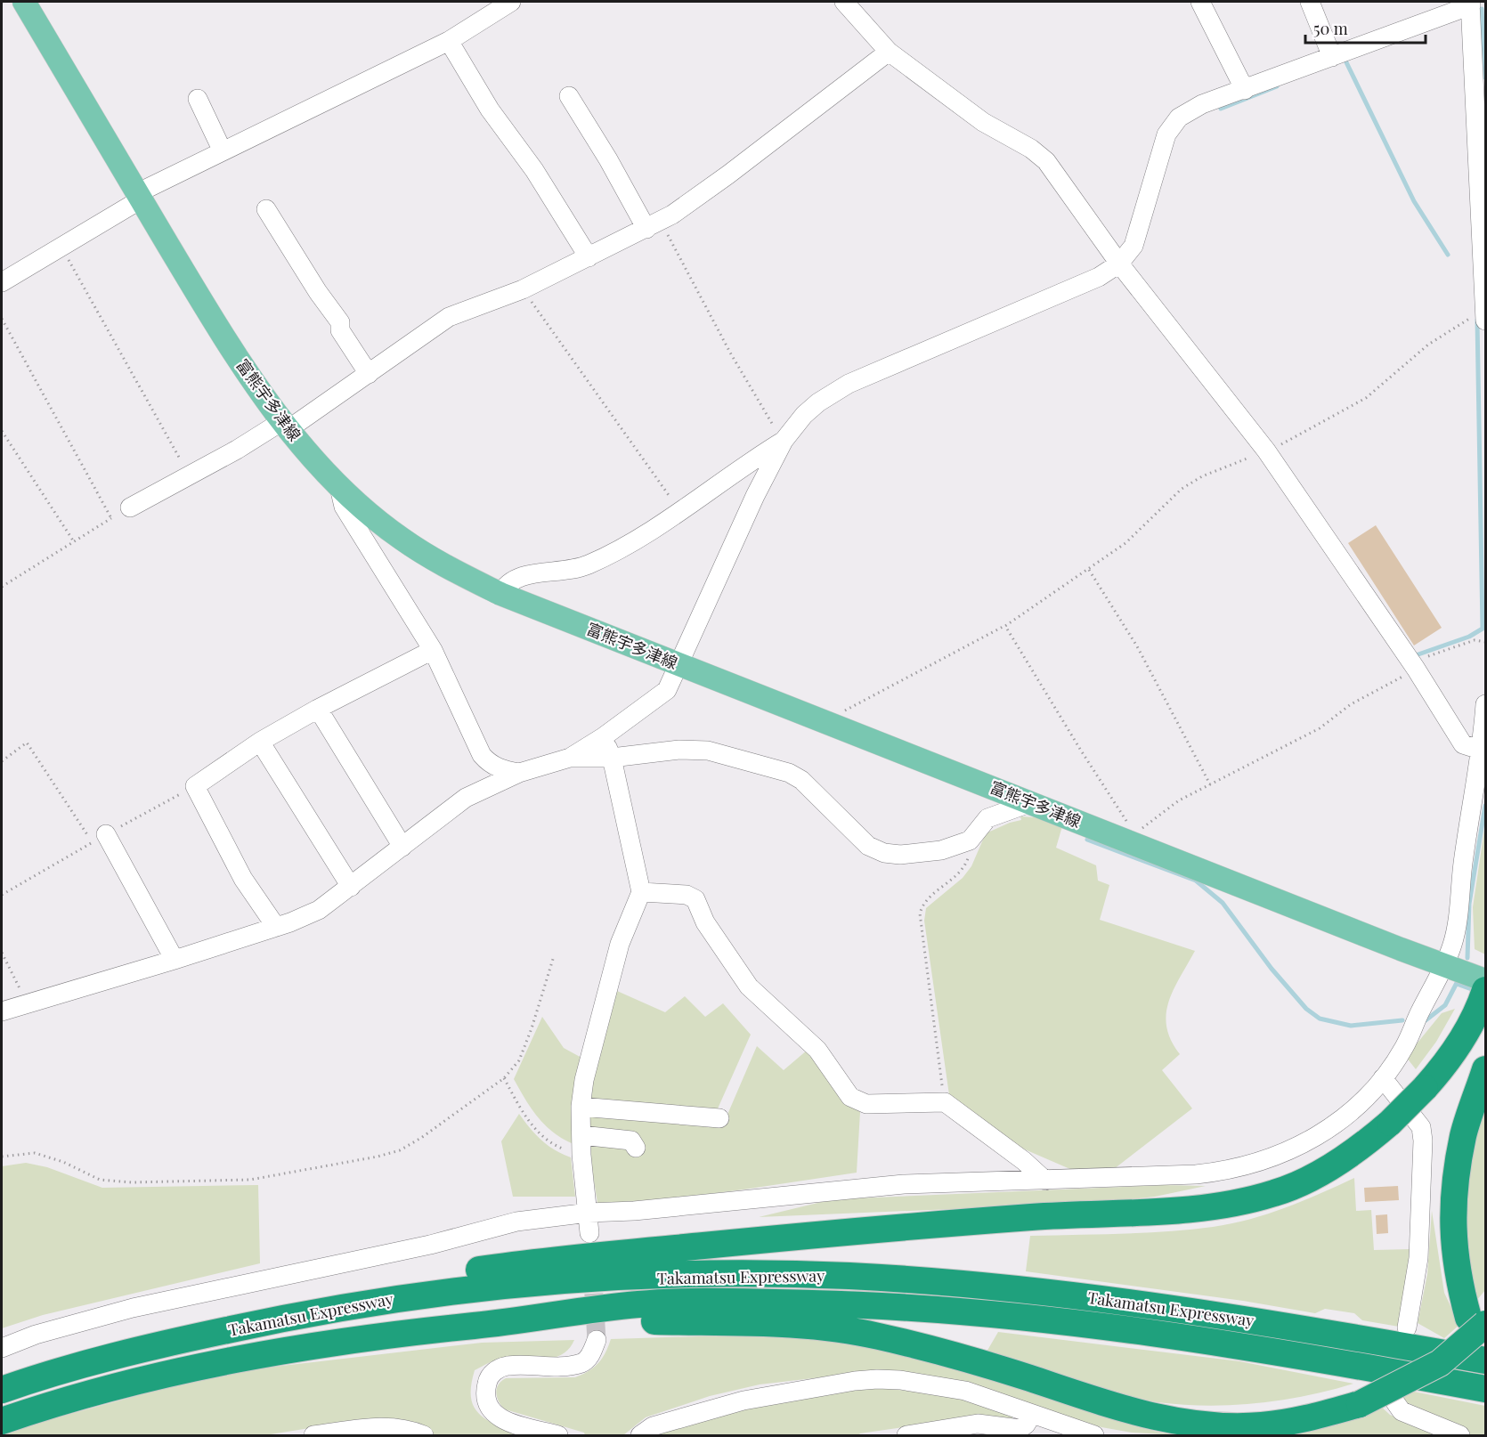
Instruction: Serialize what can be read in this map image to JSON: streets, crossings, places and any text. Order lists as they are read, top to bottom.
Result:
{
  "streets": {
    "highway": ["Takamatsu Expressway"],
    "main road": ["富熊宇多津線"]
  },
  "scale_bar": "50 m"
}
